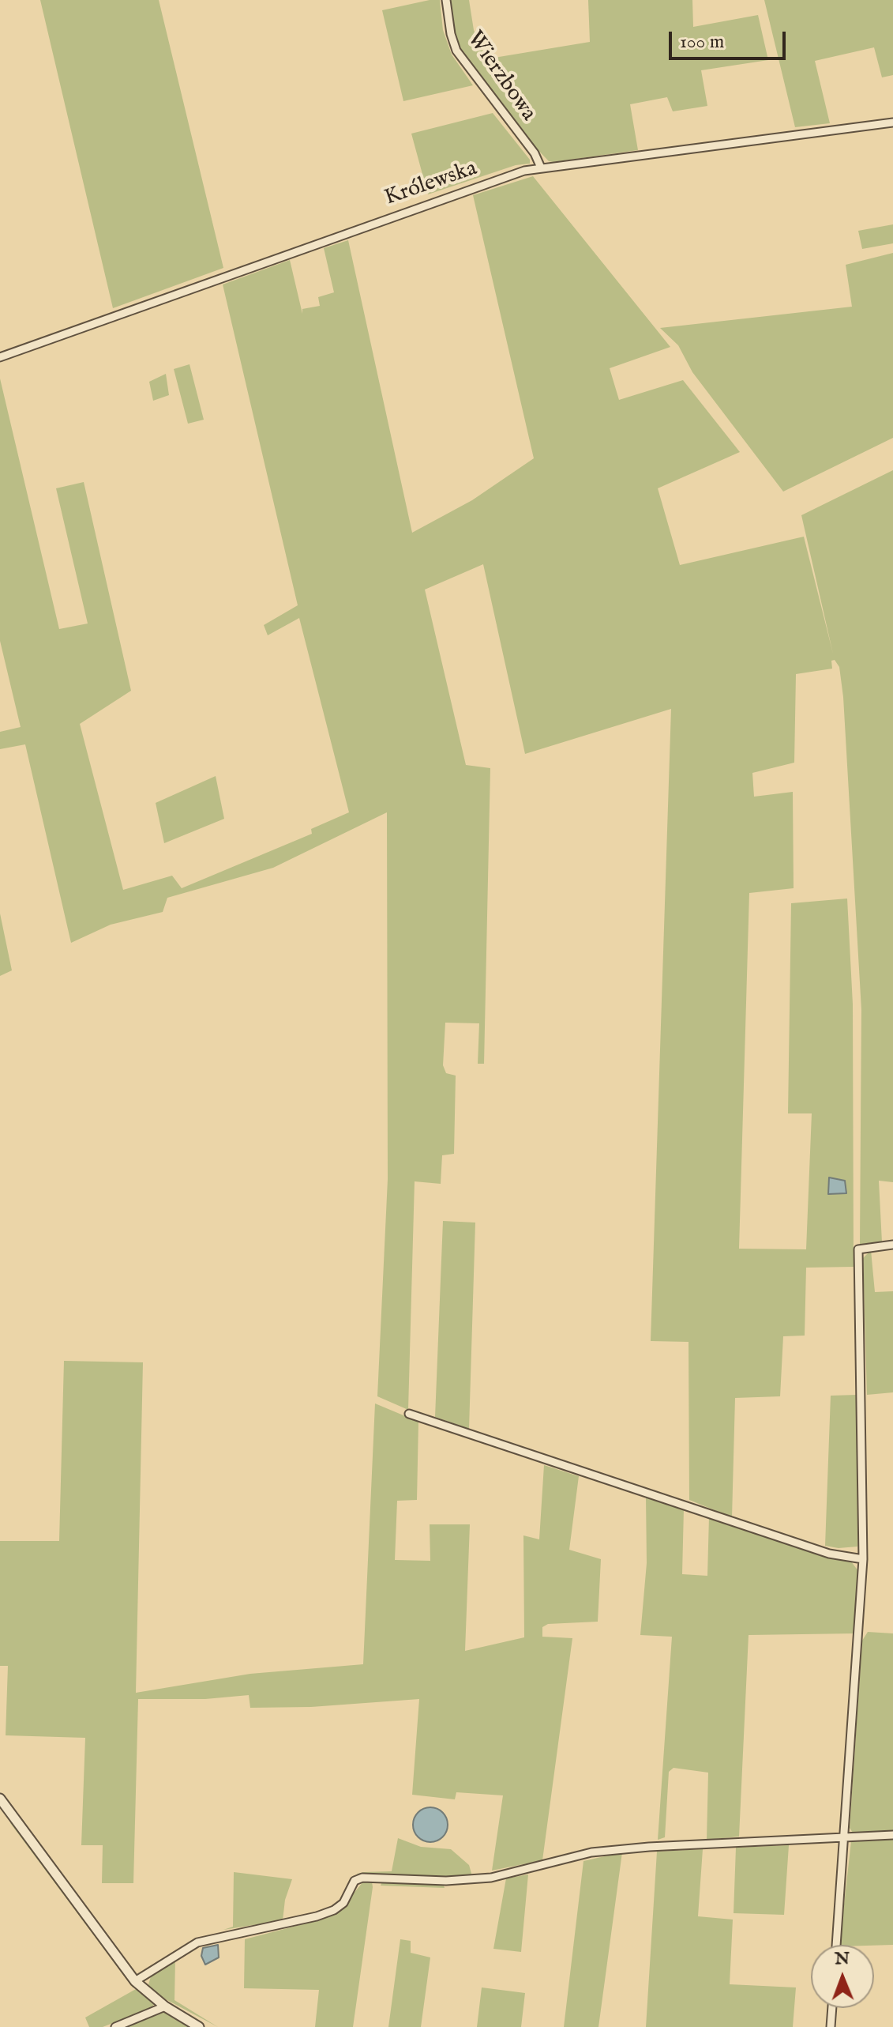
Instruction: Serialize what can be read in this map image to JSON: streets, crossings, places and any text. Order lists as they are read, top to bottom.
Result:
{
  "streets": {
    "street": ["Wierzbowa", "Królewska"]
  },
  "crossings": [
    ["Wierzbowa", "Królewska"]
  ],
  "scale_bar": "100 m",
  "north": "top"
}
